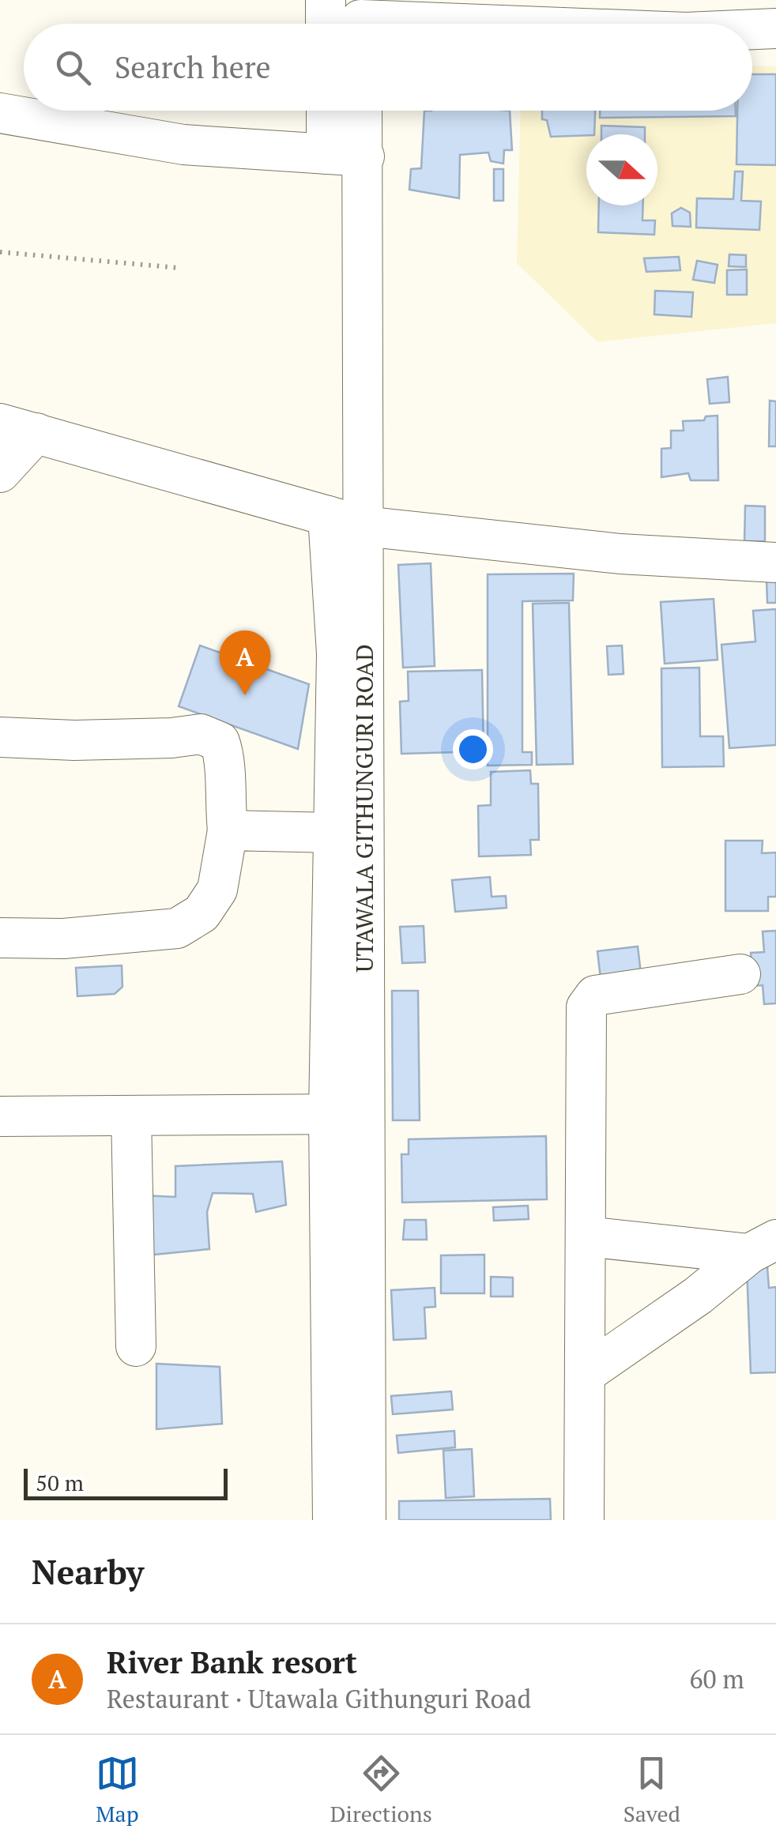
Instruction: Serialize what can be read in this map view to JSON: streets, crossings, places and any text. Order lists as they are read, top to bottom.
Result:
{
  "streets": {
    "street": ["UTAWALA GITHUNGURI ROAD"]
  },
  "scale_bar": "50 m",
  "north": "right",
  "page": {
    "search": "Search here",
    "pins": "A",
    "scale": "50 m",
    "heading": "Nearby",
    "list": [
      {
        "mark": "A",
        "name": "River Bank resort",
        "note": "Restaurant · Utawala Githunguri Road",
        "value": "60 m"
      }
    ],
    "nav": ["Map", "Directions", "Saved"]
  }
}
